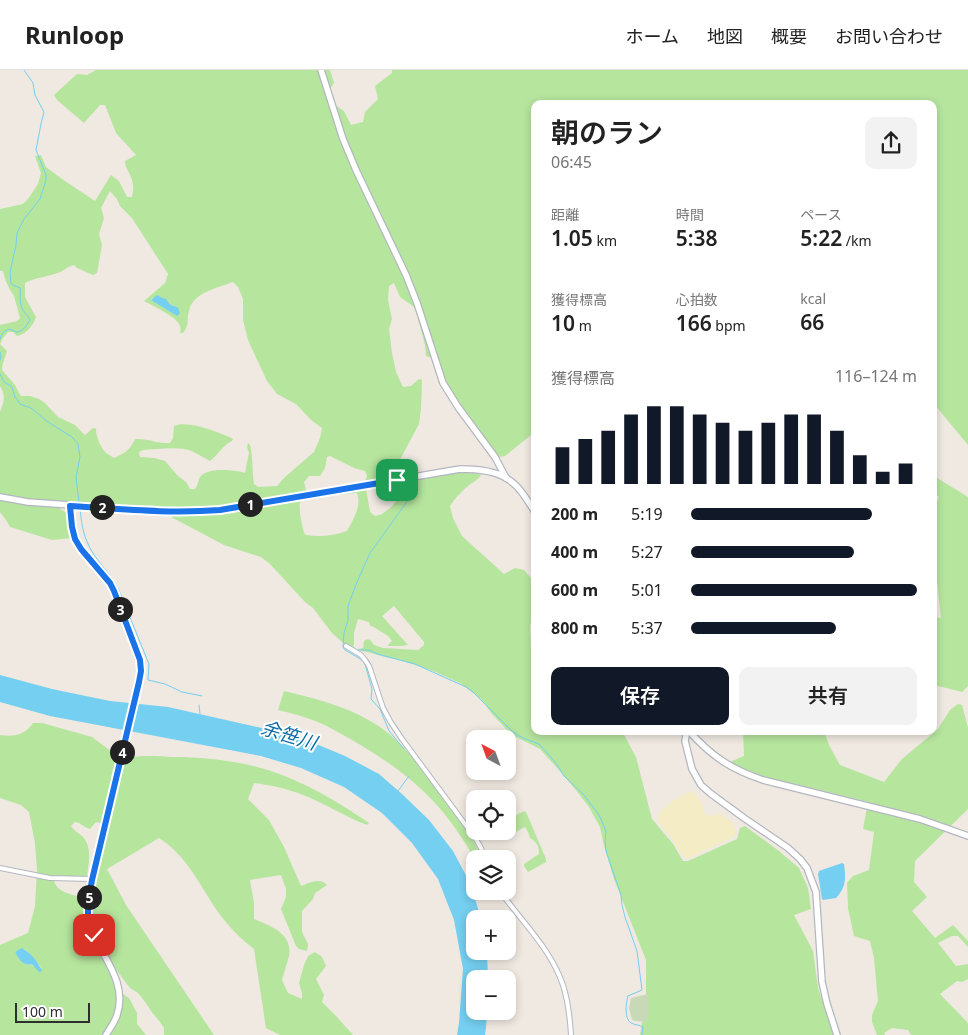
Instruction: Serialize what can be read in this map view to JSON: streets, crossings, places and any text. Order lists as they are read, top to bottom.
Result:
{
  "water": ["余笹川"],
  "scale_bar": "100 m",
  "north": "top left",
  "page": {
    "header": "Runloop",
    "nav": [
      "ホーム",
      "地図",
      "概要",
      "お問い合わせ"
    ],
    "heading": ["朝のラン", "06:45"],
    "stats": [
      ["距離", "1.05 km"],
      ["時間", "5:38"],
      ["ペース", "5:22 /km"],
      ["獲得標高", "10 m"],
      ["心拍数", "166 bpm"],
      ["kcal", "66"]
    ],
    "chart": ["獲得標高", "116–124 m"],
    "pins": [
      "1",
      "2",
      "3",
      "4",
      "5"
    ],
    "list": [
      {
        "name": "200 m",
        "note": "5:19"
      },
      {
        "name": "400 m",
        "note": "5:27"
      },
      {
        "name": "600 m",
        "note": "5:01"
      },
      {
        "name": "800 m",
        "note": "5:37"
      }
    ],
    "buttons": ["保存", "共有"],
    "map_buttons": ["+", "−"],
    "scale": "100 m"
  }
}
